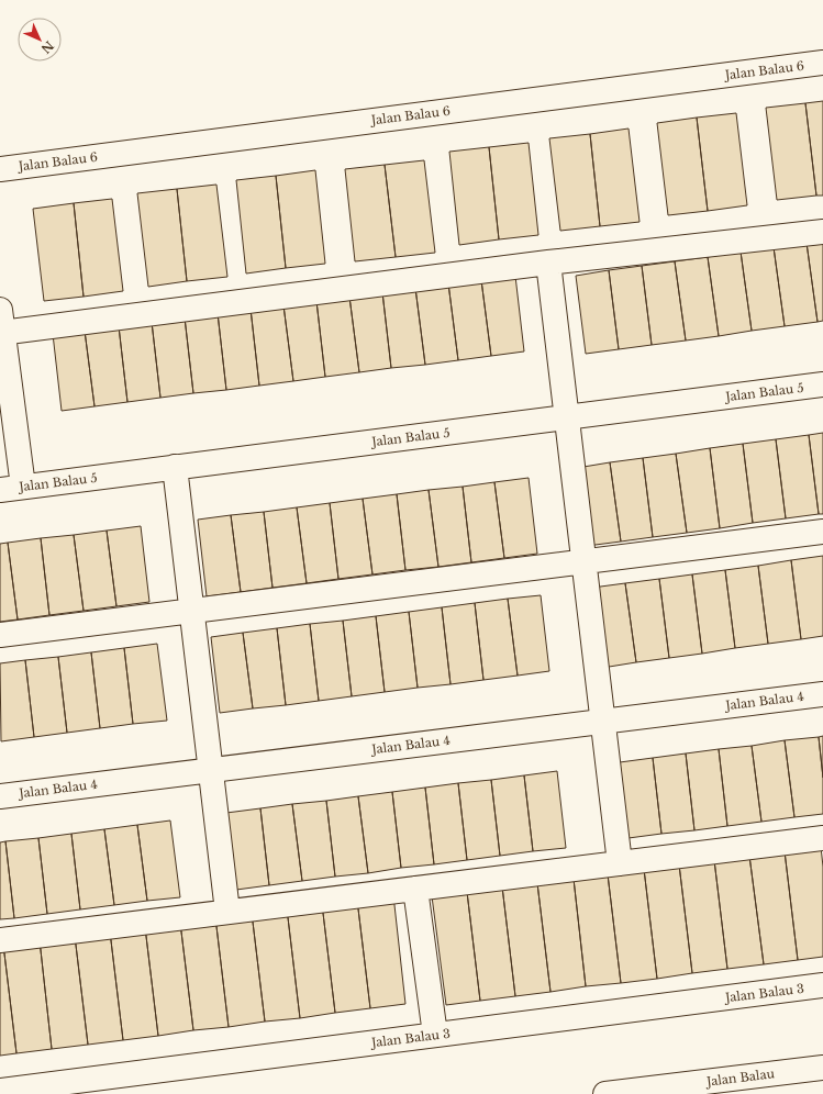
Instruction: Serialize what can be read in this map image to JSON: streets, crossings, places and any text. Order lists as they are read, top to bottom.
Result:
{
  "streets": {
    "street": [
      "Jalan Balau 6",
      "Jalan Balau 5",
      "Jalan Balau 4",
      "Jalan Balau 3",
      "Jalan Balau"
    ]
  },
  "north": "bottom right"
}
